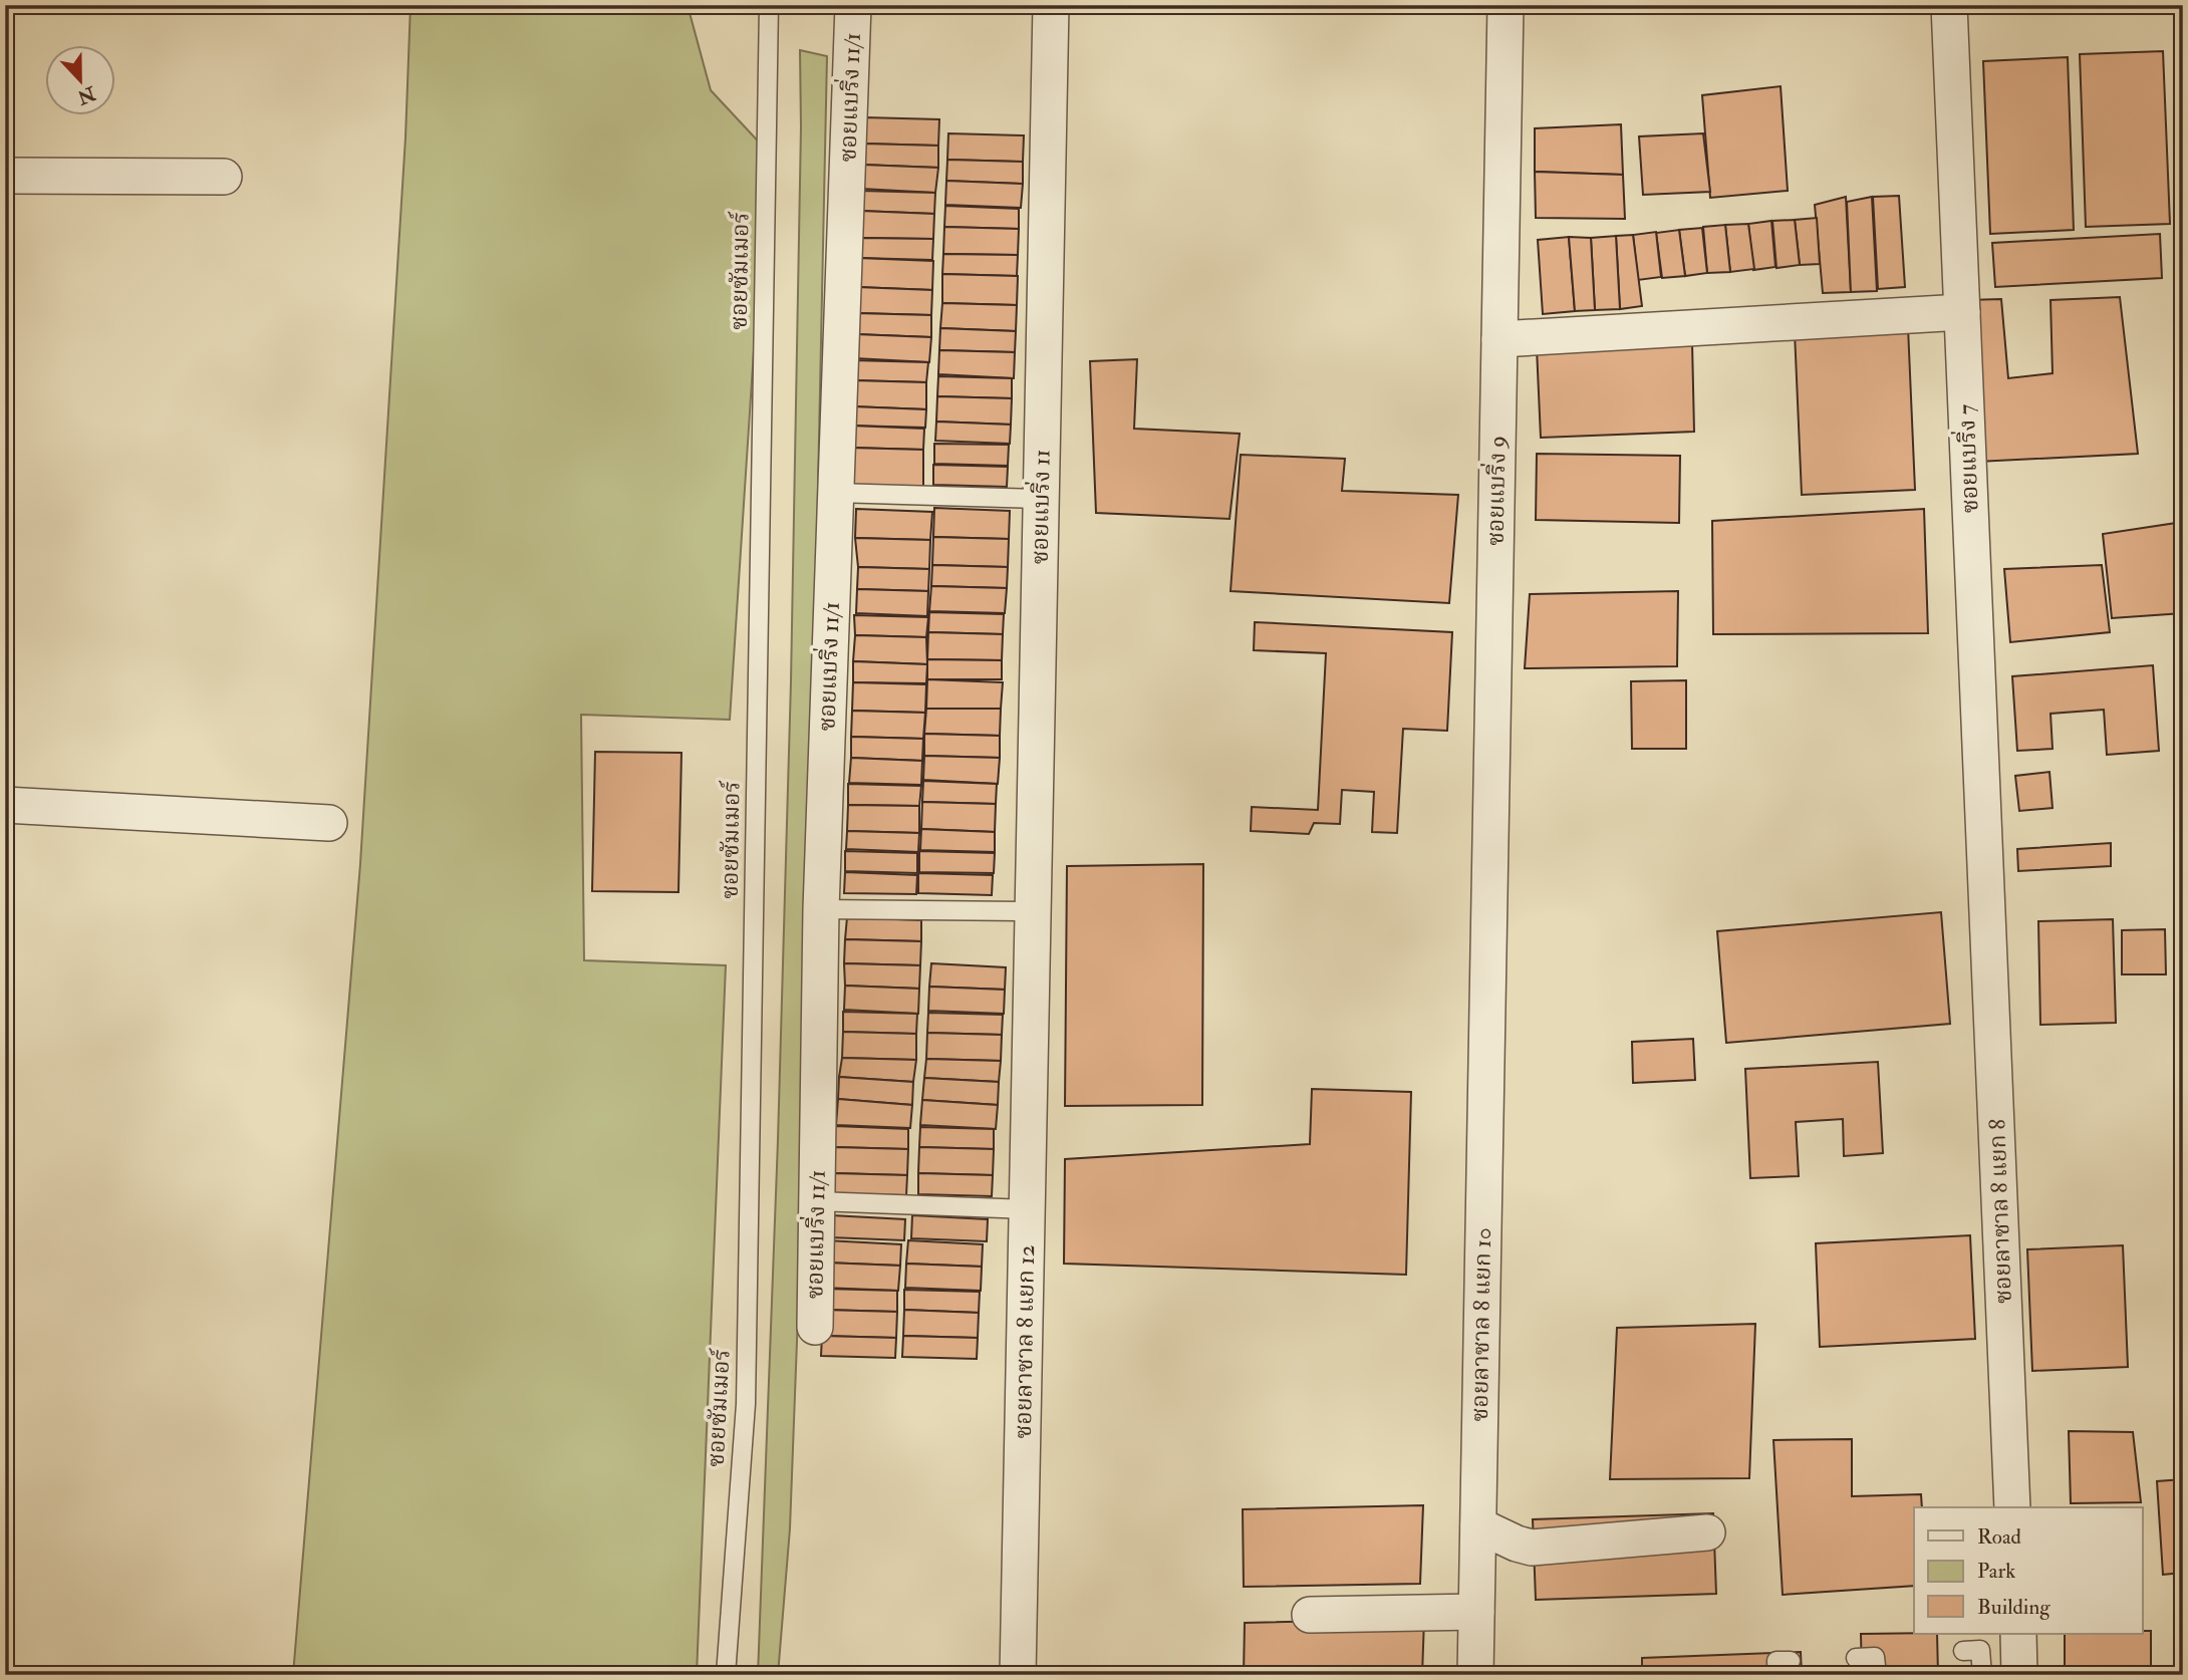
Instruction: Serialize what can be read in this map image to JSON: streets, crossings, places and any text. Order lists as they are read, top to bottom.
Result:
{
  "streets": {
    "street": [
      "ซอยแบริ่ง 11/1",
      "ซอยแบริ่ง 7",
      "ซอยแบริ่ง 9",
      "ซอยแบริ่ง 11",
      "ซอยลาซาล 8 แยก 8",
      "ซอยลาซาล 8 แยก 10",
      "ซอยลาซาล 8 แยก 12"
    ],
    "lane": ["ซอยซัมเมอร์"]
  },
  "crossings": [
    ["ซอยแบริ่ง 7", "ซอยลาซาล 8 แยก 8"],
    ["ซอยแบริ่ง 9", "ซอยลาซาล 8 แยก 10"],
    ["ซอยแบริ่ง 11", "ซอยลาซาล 8 แยก 12"]
  ],
  "legend": ["Road", "Park", "Building"],
  "north": "bottom"
}
